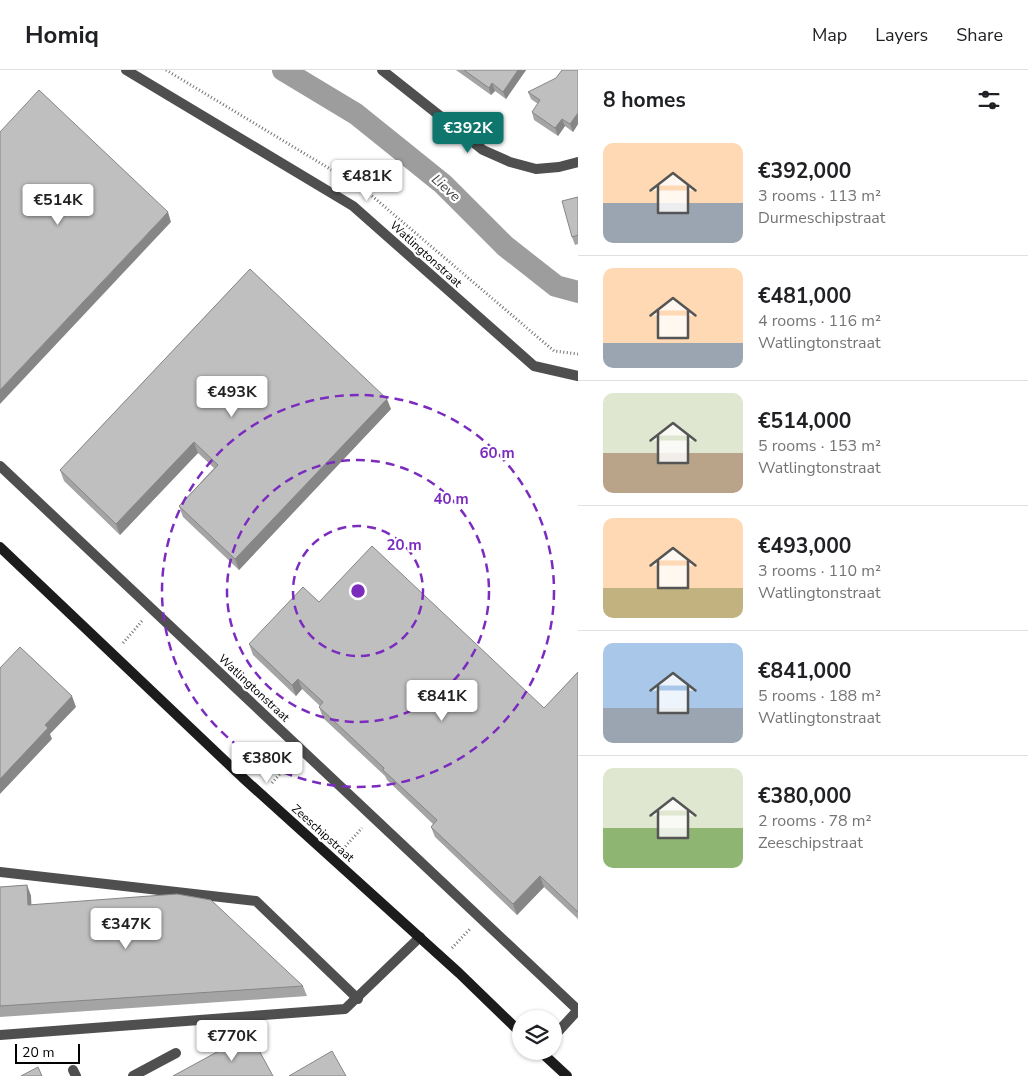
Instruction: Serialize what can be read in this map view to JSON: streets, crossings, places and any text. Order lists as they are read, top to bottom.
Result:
{
  "streets": {
    "main road": ["Zeeschipstraat"],
    "street": ["Watlingtonstraat"]
  },
  "water": ["Lieve"],
  "scale_bar": "20 m",
  "page": {
    "header": "Homiq",
    "nav": ["Map", "Layers", "Share"],
    "heading": "8 homes",
    "price": [
      "€392K",
      "€481K",
      "€514K",
      "€493K",
      "€841K",
      "€380K",
      "€347K",
      "€770K"
    ],
    "list": [
      {
        "name": "€392,000",
        "note": "3 rooms · 113 m² · Durmeschipstraat"
      },
      {
        "name": "€481,000",
        "note": "4 rooms · 116 m² · Watlingtonstraat"
      },
      {
        "name": "€514,000",
        "note": "5 rooms · 153 m² · Watlingtonstraat"
      },
      {
        "name": "€493,000",
        "note": "3 rooms · 110 m² · Watlingtonstraat"
      },
      {
        "name": "€841,000",
        "note": "5 rooms · 188 m² · Watlingtonstraat"
      },
      {
        "name": "€380,000",
        "note": "2 rooms · 78 m² · Zeeschipstraat"
      }
    ],
    "scale": "20 m"
  },
  "rings": ["60 m", "40 m", "20 m"]
}
